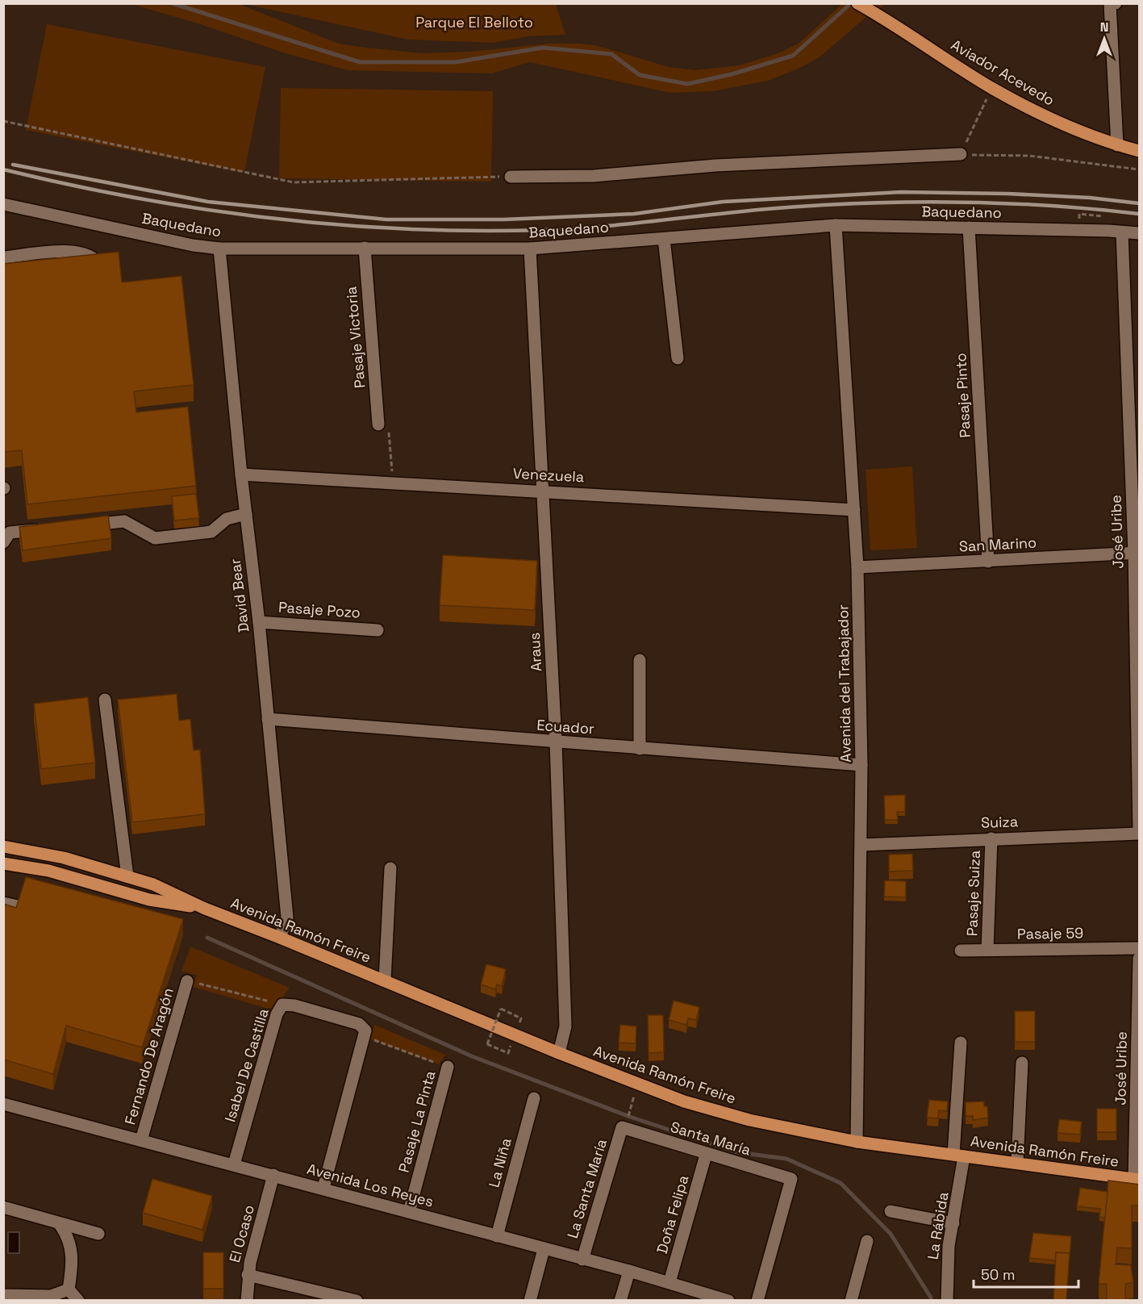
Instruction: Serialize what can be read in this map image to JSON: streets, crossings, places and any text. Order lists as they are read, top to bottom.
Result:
{
  "streets": {
    "main road": ["Aviador Acevedo", "Avenida Ramón Freire"],
    "street": [
      "Baquedano",
      "Pasaje Victoria",
      "Pasaje Pinto",
      "Venezuela",
      "José Uribe",
      "San Marino",
      "David Bear",
      "Pasaje Pozo",
      "Araus",
      "Avenida del Trabajador",
      "Ecuador",
      "Suiza",
      "Pasaje Suiza",
      "Pasaje 59",
      "Fernando De Aragón",
      "Isabel De Castilla",
      "Pasaje La Pinta",
      "Santa María",
      "La Niña",
      "Avenida Los Reyes",
      "La Santa María",
      "Doña Felipa",
      "La Rábida",
      "El Ocaso"
    ]
  },
  "crossings": [
    ["Baquedano", "Pasaje Victoria"],
    ["Baquedano", "Pasaje Pinto"],
    ["Baquedano", "José Uribe"],
    ["Baquedano", "David Bear"],
    ["Baquedano", "Araus"],
    ["Baquedano", "Avenida del Trabajador"],
    ["Pasaje Pinto", "San Marino"],
    ["Venezuela", "David Bear"],
    ["Venezuela", "Araus"],
    ["Venezuela", "Avenida del Trabajador"],
    ["José Uribe", "San Marino"],
    ["José Uribe", "Suiza"],
    ["José Uribe", "Avenida Ramón Freire"],
    ["San Marino", "Avenida del Trabajador"],
    ["David Bear", "Pasaje Pozo"],
    ["David Bear", "Ecuador"],
    ["David Bear", "Avenida Ramón Freire"],
    ["Araus", "Ecuador"],
    ["Araus", "Avenida Ramón Freire"],
    ["Avenida del Trabajador", "Ecuador"],
    ["Avenida del Trabajador", "Suiza"],
    ["Avenida del Trabajador", "Avenida Ramón Freire"],
    ["Suiza", "Pasaje Suiza"],
    ["Pasaje Suiza", "Pasaje 59"],
    ["Avenida Ramón Freire", "La Rábida"],
    ["Fernando De Aragón", "Avenida Los Reyes"],
    ["Isabel De Castilla", "Avenida Los Reyes"],
    ["Pasaje La Pinta", "Avenida Los Reyes"],
    ["Santa María", "La Santa María"],
    ["Santa María", "Doña Felipa"],
    ["La Niña", "Avenida Los Reyes"],
    ["Avenida Los Reyes", "La Santa María"],
    ["Avenida Los Reyes", "Doña Felipa"],
    ["Avenida Los Reyes", "El Ocaso"]
  ],
  "parks": ["Parque El Belloto"],
  "scale_bar": "50 m",
  "north": "top"
}
